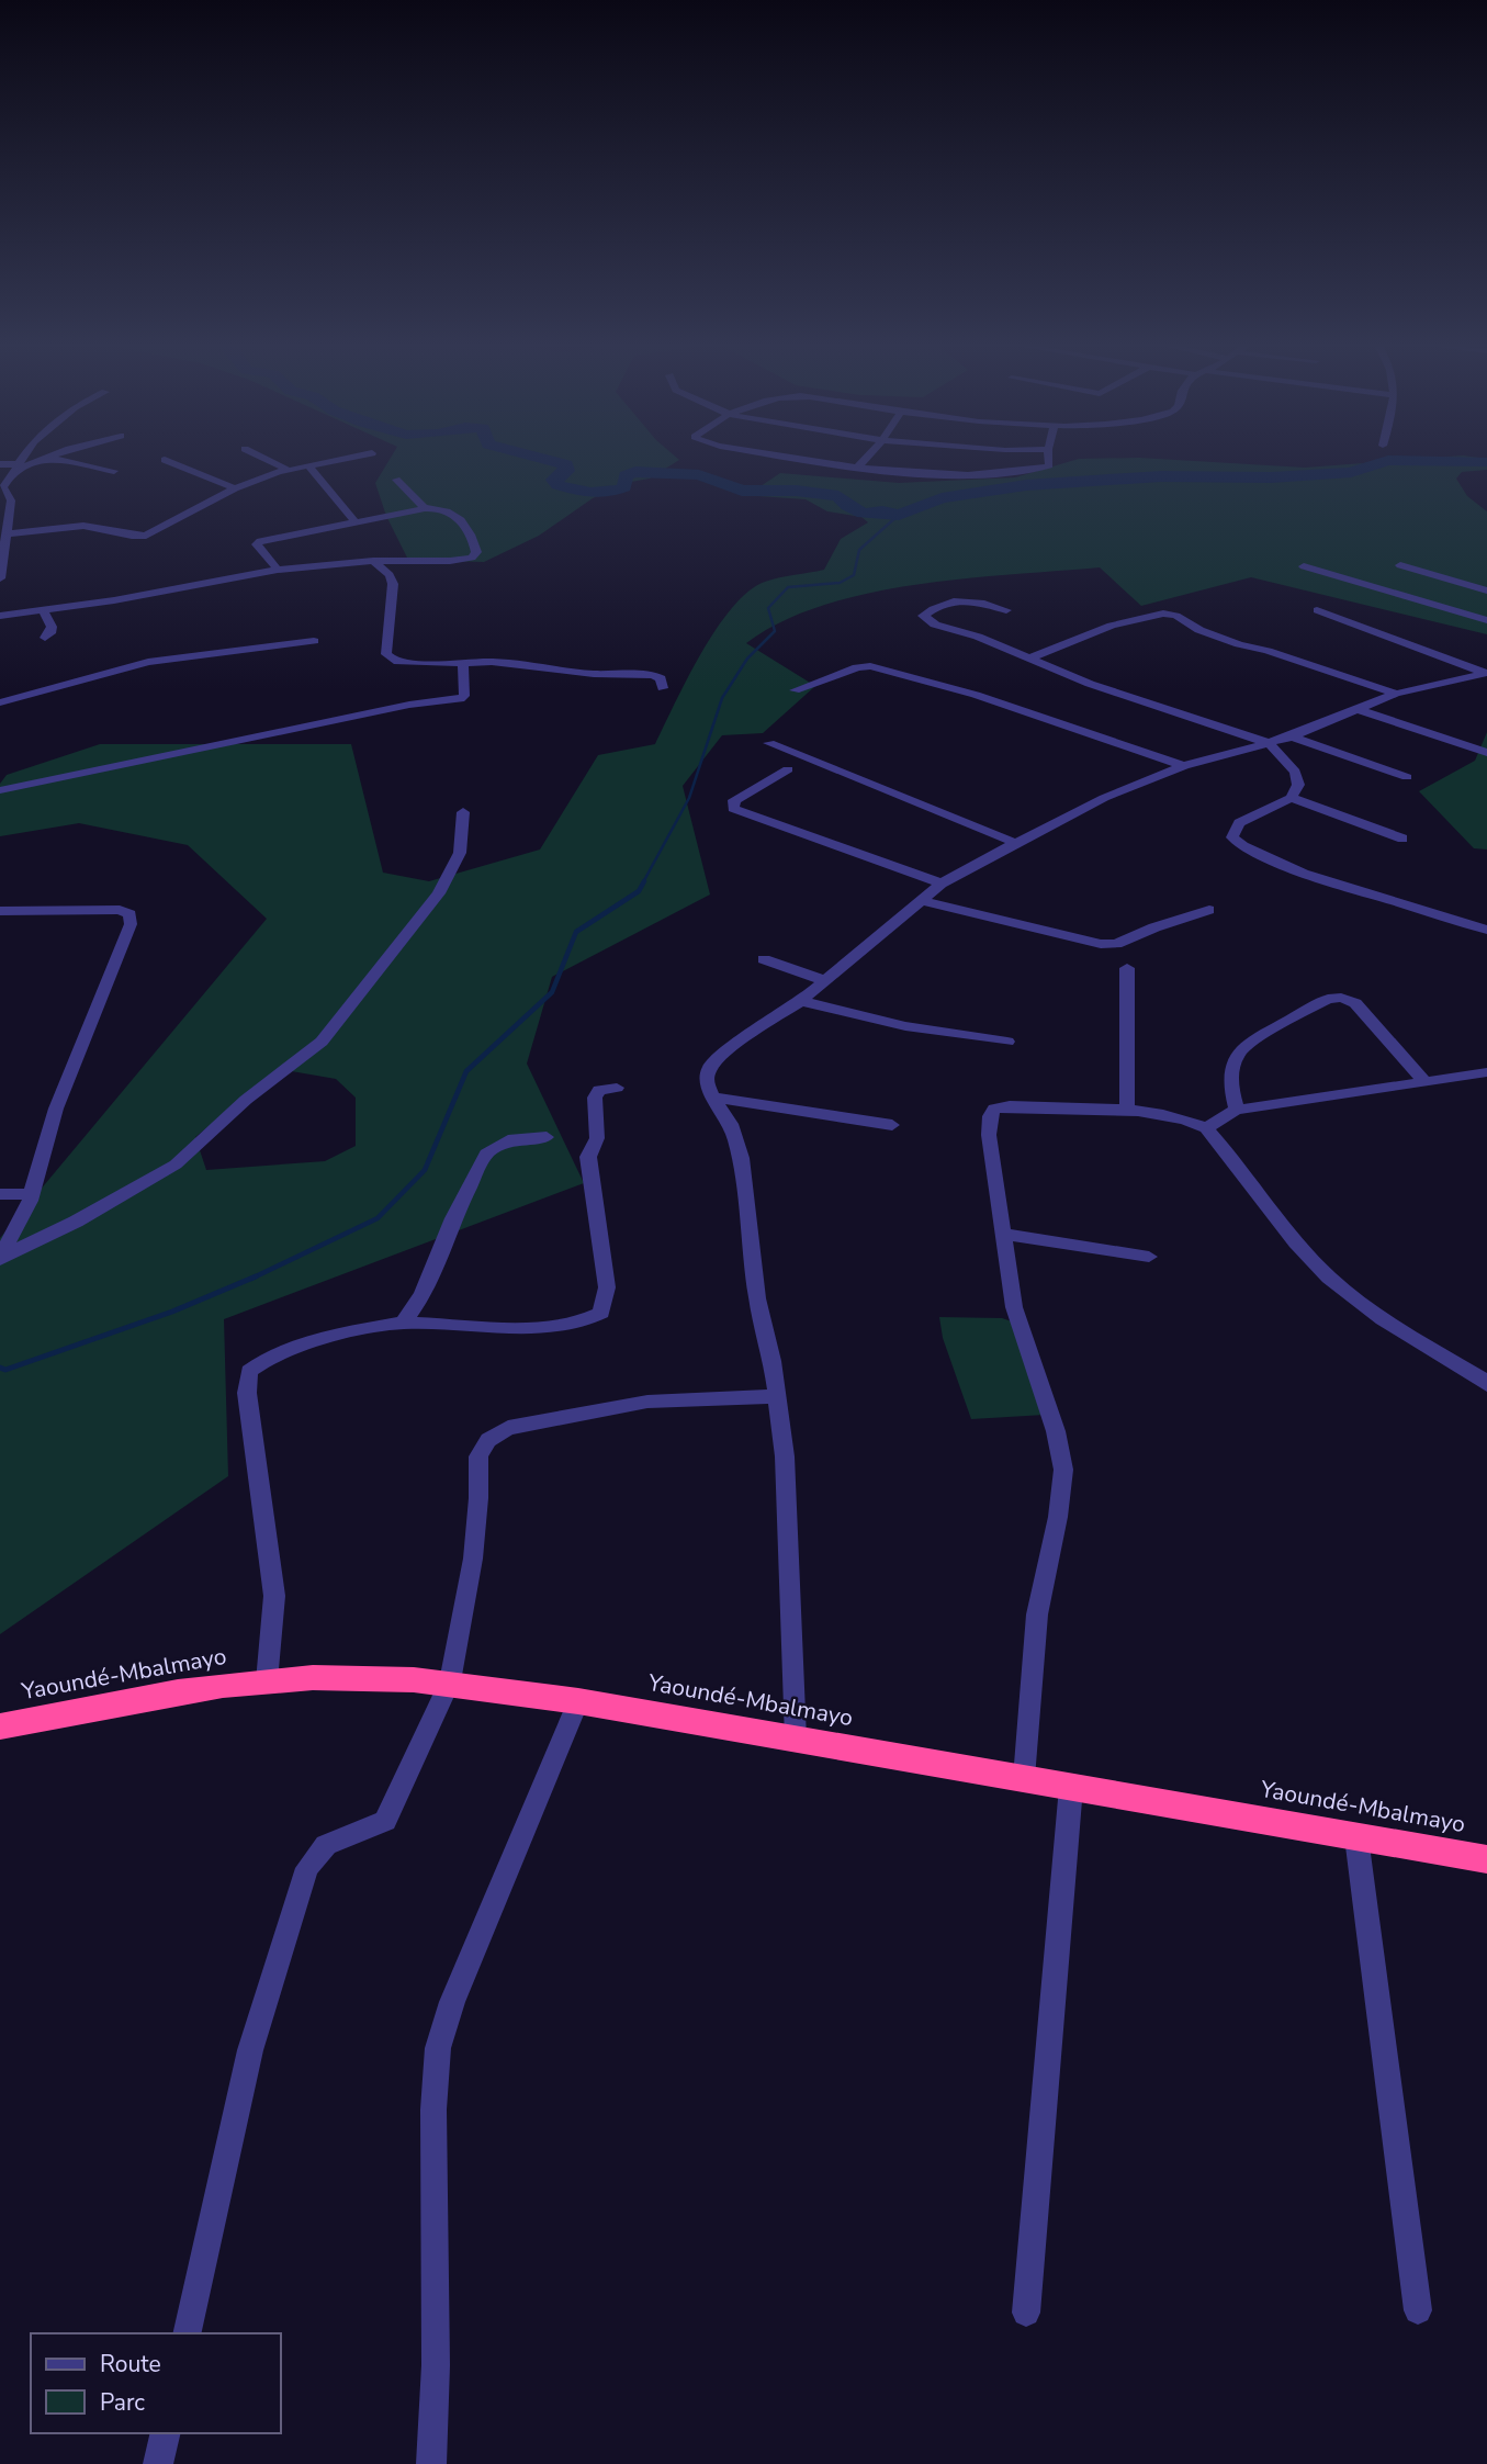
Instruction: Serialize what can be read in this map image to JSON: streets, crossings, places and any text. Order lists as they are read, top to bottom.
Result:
{
  "streets": {
    "highway": ["Yaoundé-Mbalmayo"]
  },
  "legend": ["Route", "Parc"]
}
